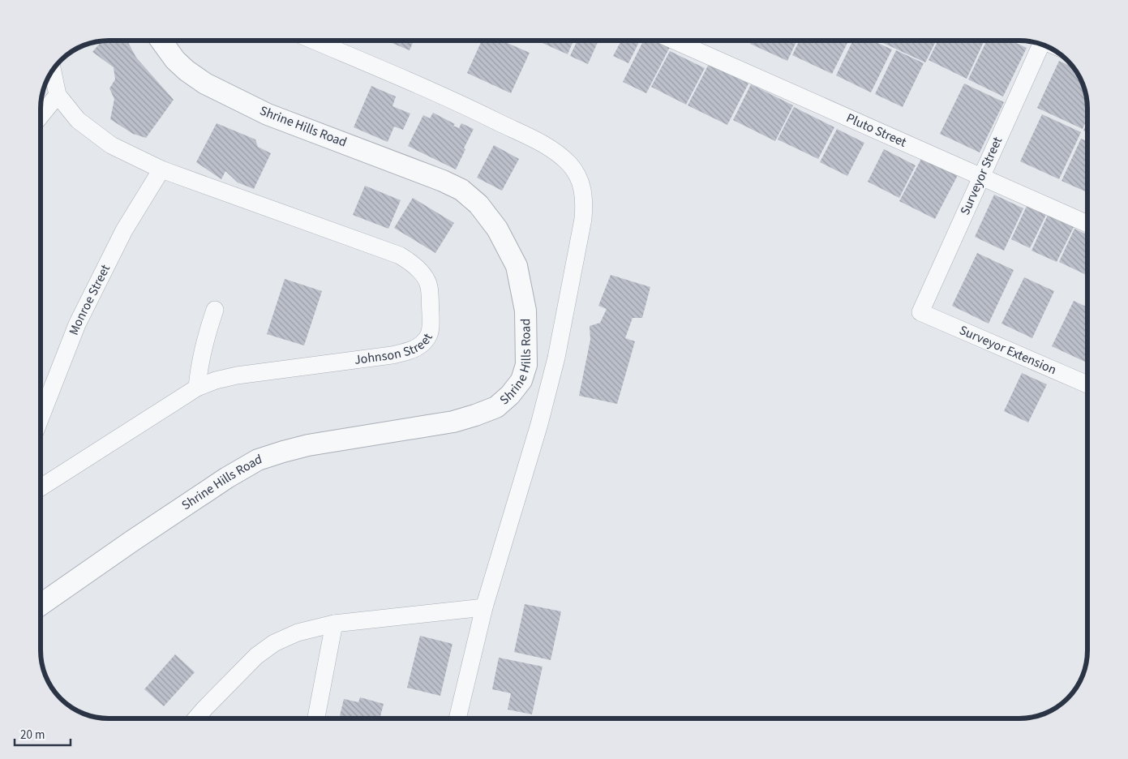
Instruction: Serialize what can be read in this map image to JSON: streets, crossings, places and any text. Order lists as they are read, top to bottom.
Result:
{
  "streets": {
    "street": [
      "Shrine Hills Road",
      "Pluto Street",
      "Surveyor Street",
      "Monroe Street",
      "Johnson Street",
      "Surveyor Extension"
    ]
  },
  "crossings": [
    ["Pluto Street", "Surveyor Street"],
    ["Surveyor Street", "Surveyor Extension"],
    ["Monroe Street", "Johnson Street"]
  ],
  "scale_bar": "20 m"
}
